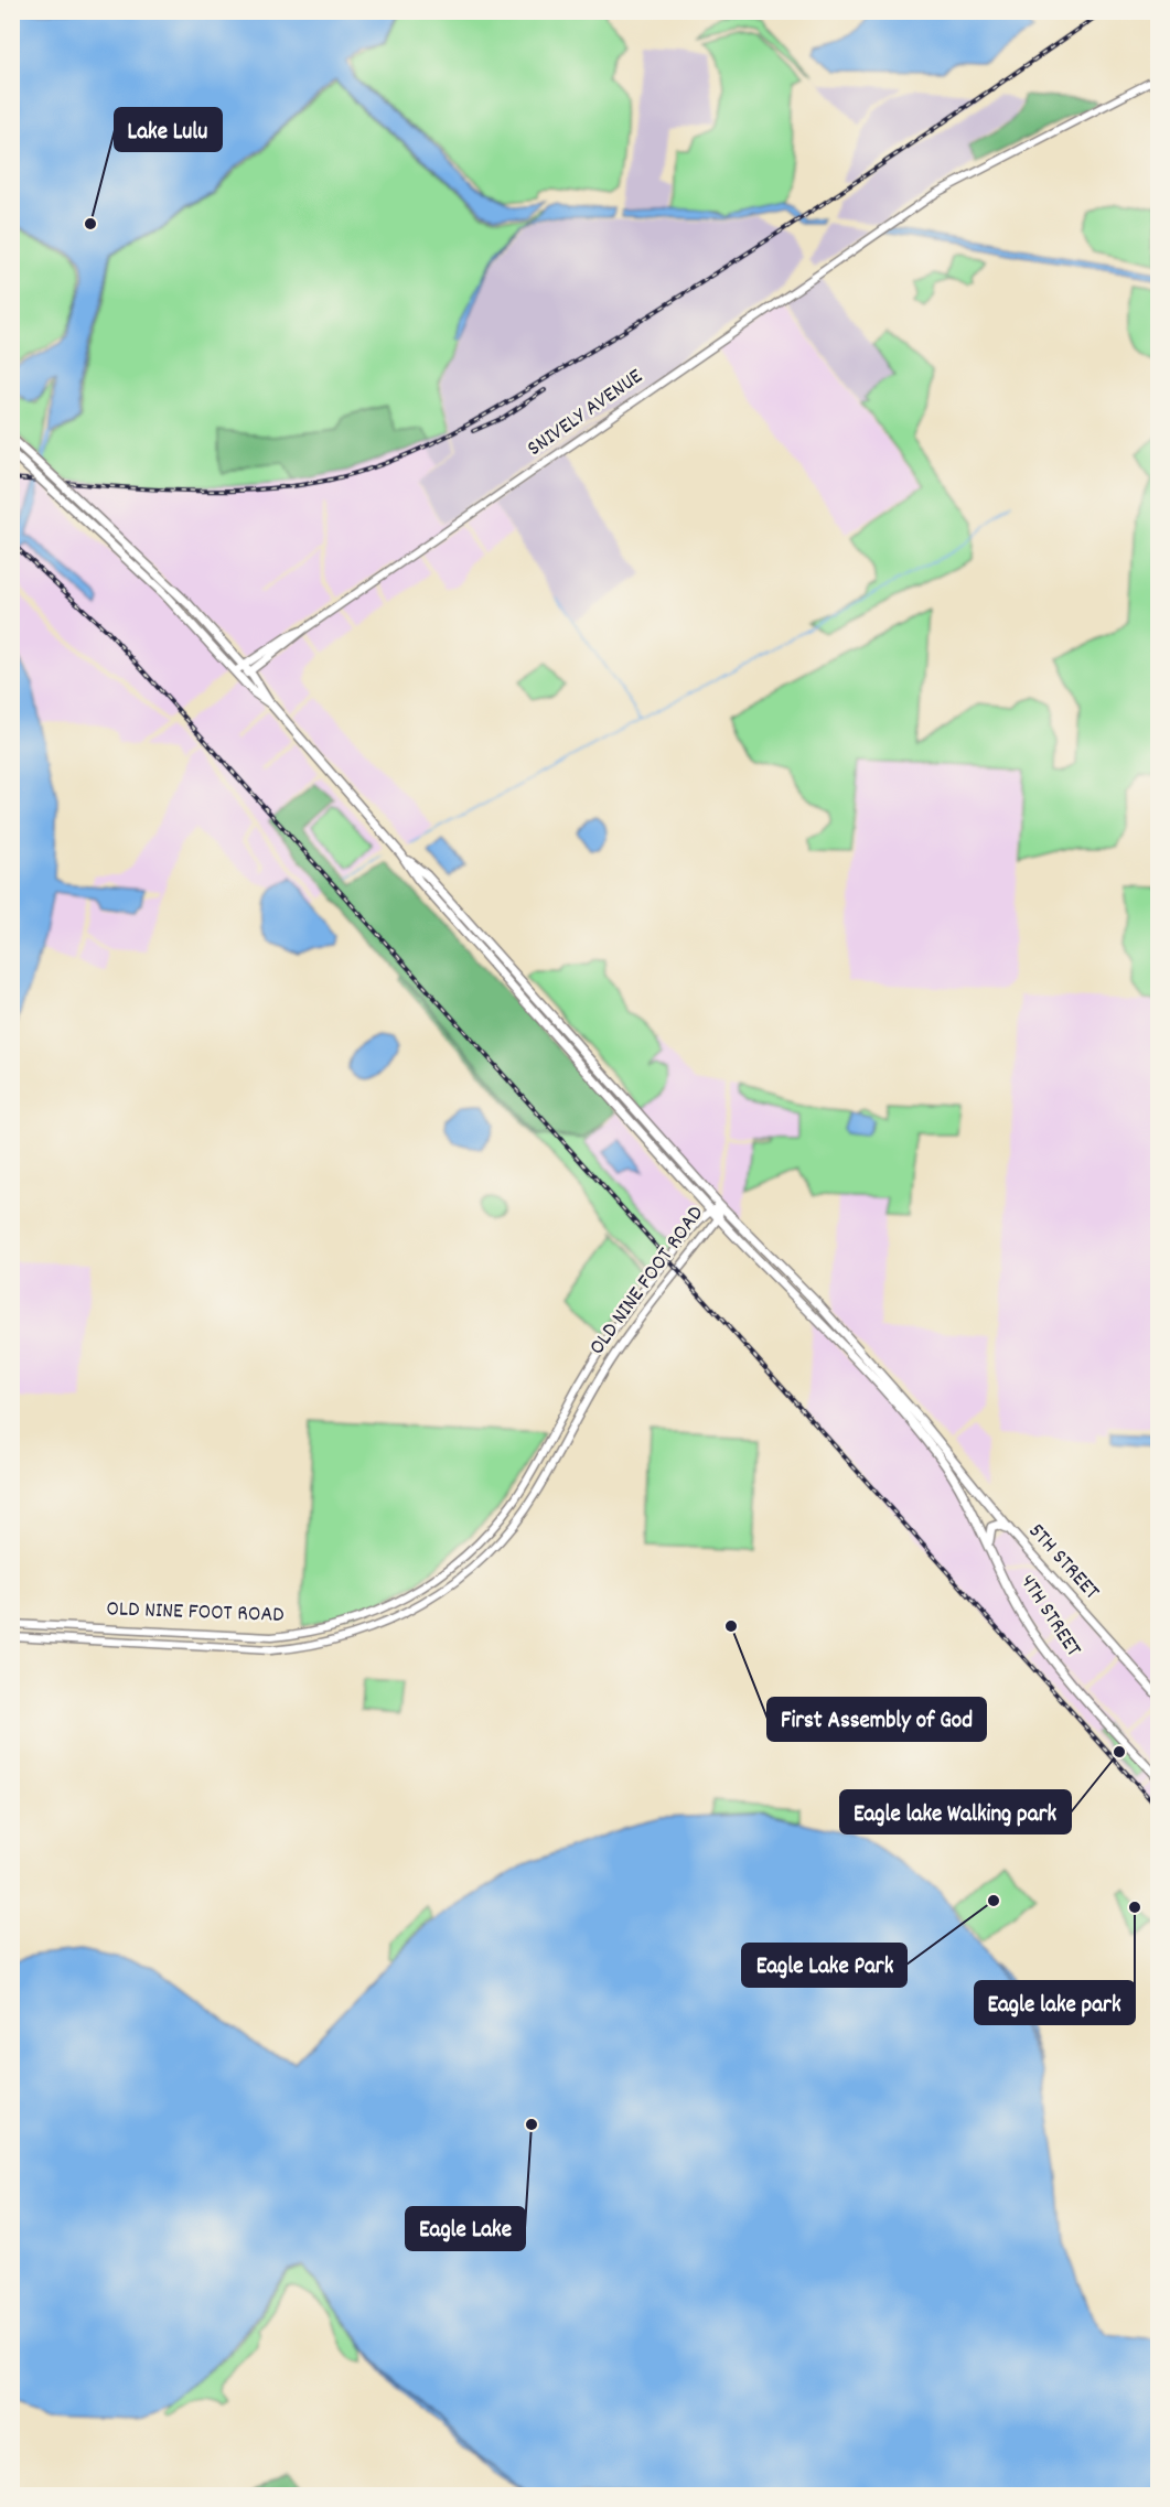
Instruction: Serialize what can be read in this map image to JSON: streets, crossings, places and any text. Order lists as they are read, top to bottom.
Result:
{
  "streets": {
    "highway": ["5TH STREET", "4TH STREET"],
    "main road": ["SNIVELY AVENUE", "OLD NINE FOOT ROAD"]
  },
  "crossings": [
    ["OLD NINE FOOT ROAD", "5TH STREET"],
    ["OLD NINE FOOT ROAD", "4TH STREET"]
  ],
  "places": [
    "Lake Lulu",
    "First Assembly of God",
    "Eagle lake Walking park",
    "Eagle Lake Park",
    "Eagle lake park",
    "Eagle Lake"
  ]
}
